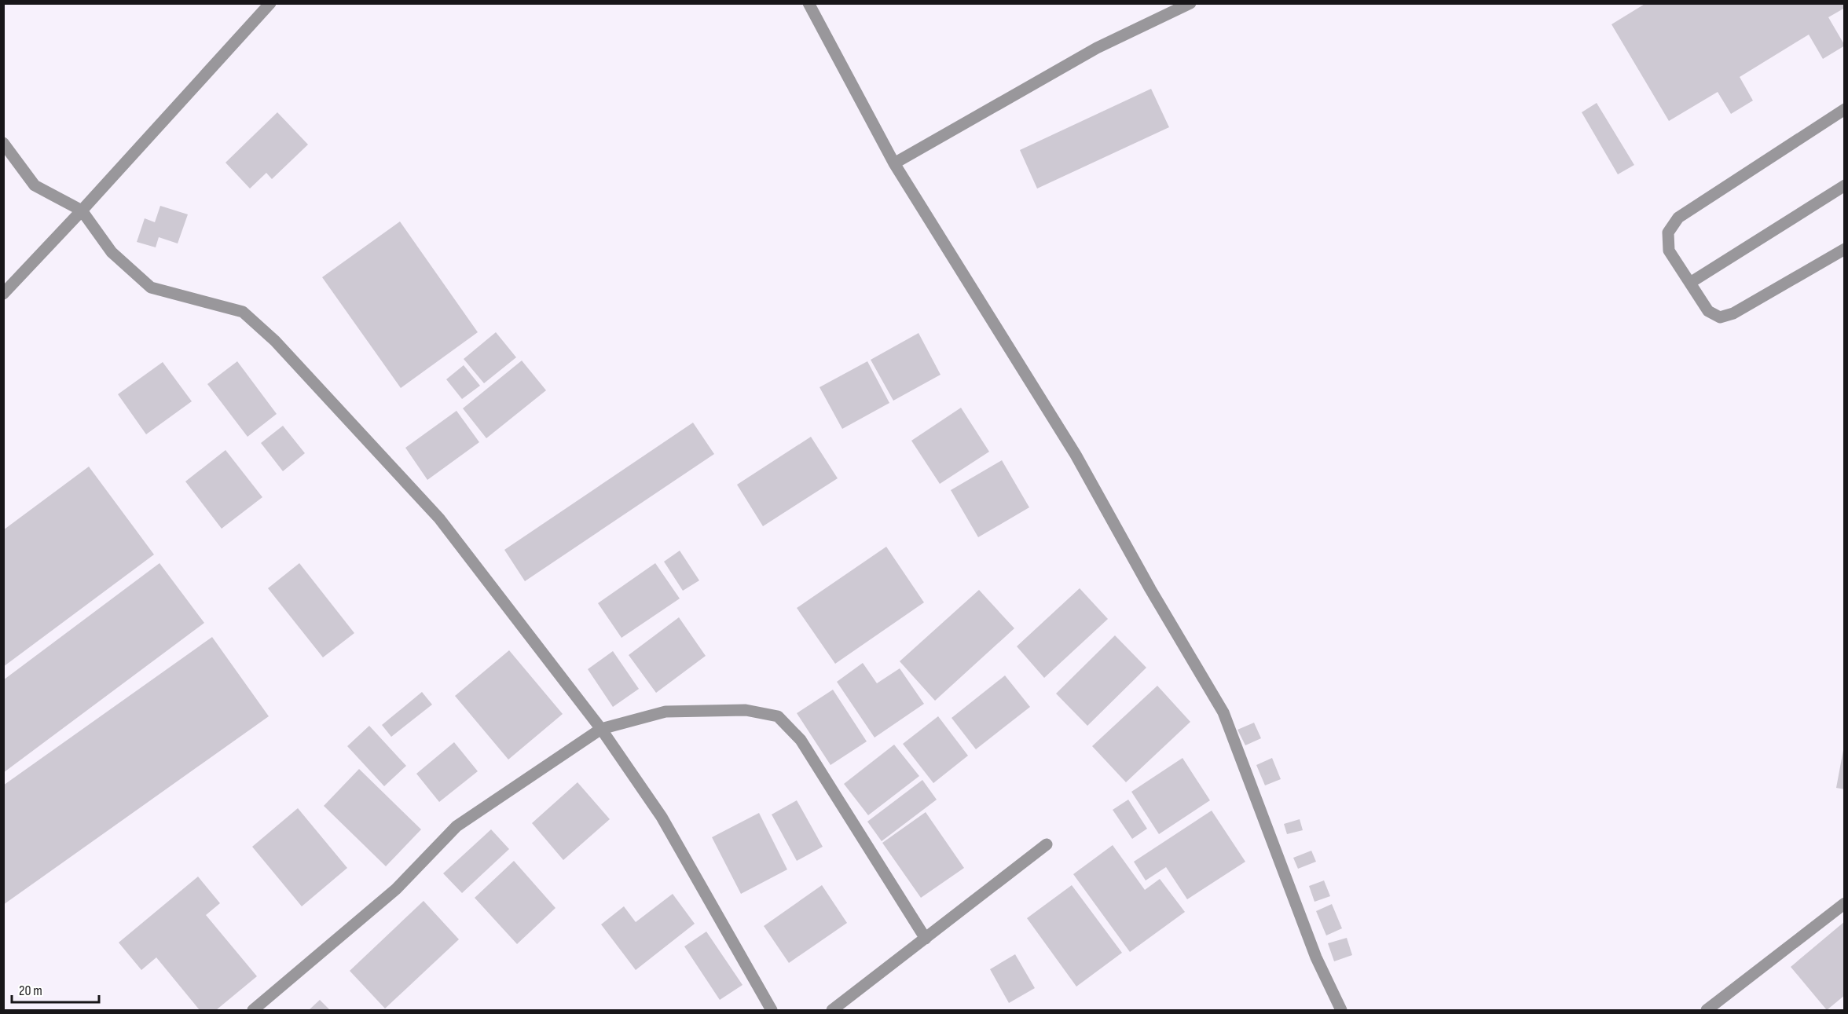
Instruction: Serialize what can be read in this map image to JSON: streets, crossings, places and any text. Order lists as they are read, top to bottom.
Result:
{
  "scale_bar": "20 m"
}
